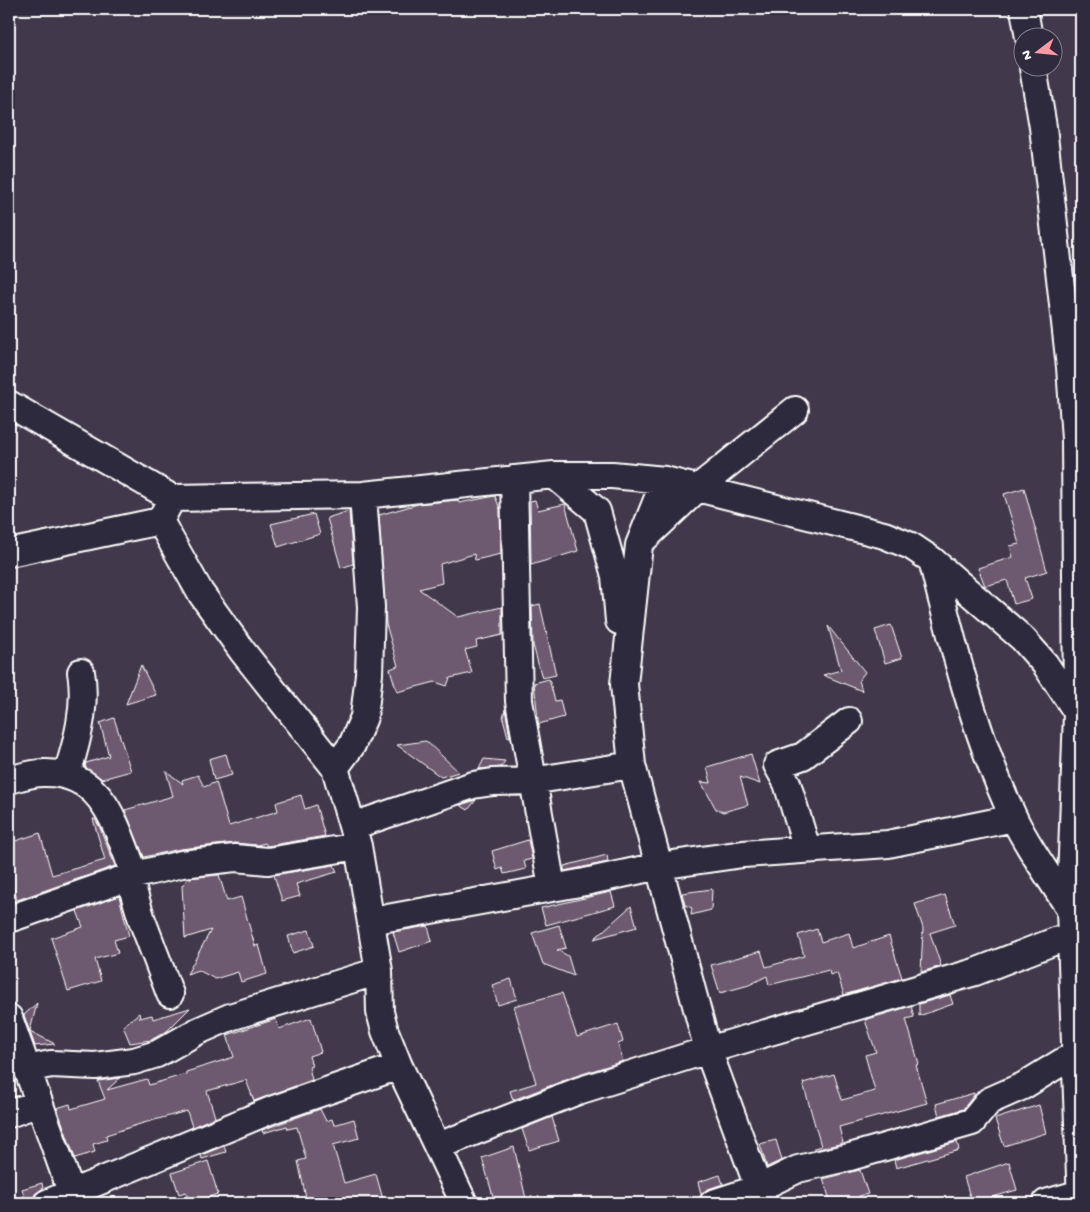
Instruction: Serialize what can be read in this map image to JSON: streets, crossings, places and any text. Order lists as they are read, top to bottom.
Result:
{
  "north": "left"
}
